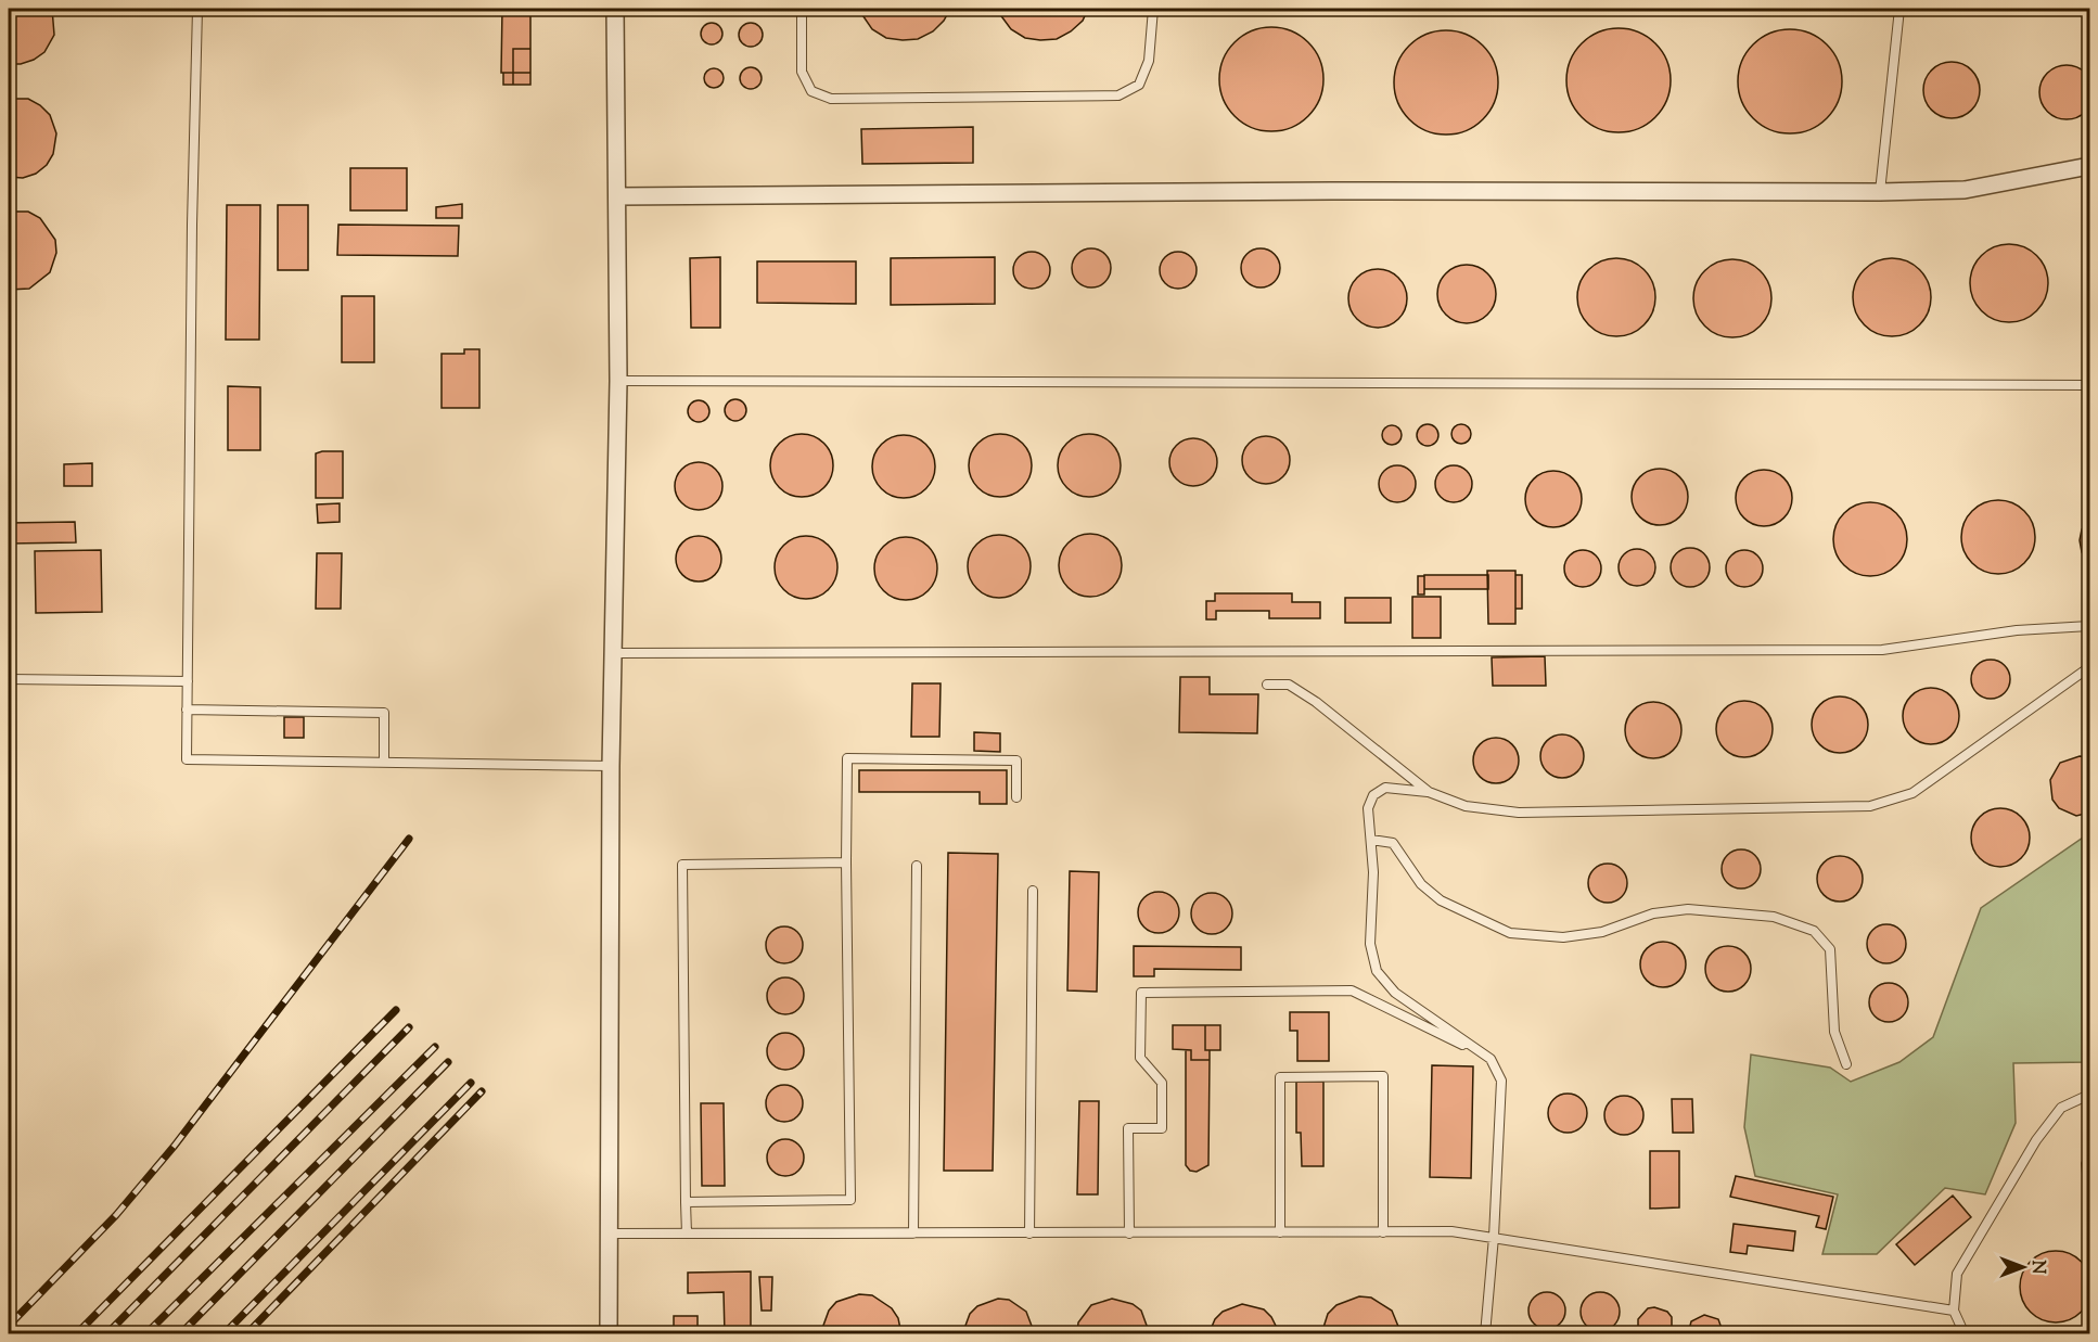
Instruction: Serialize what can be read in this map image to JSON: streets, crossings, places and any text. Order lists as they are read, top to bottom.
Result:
{
  "north": "right"
}
